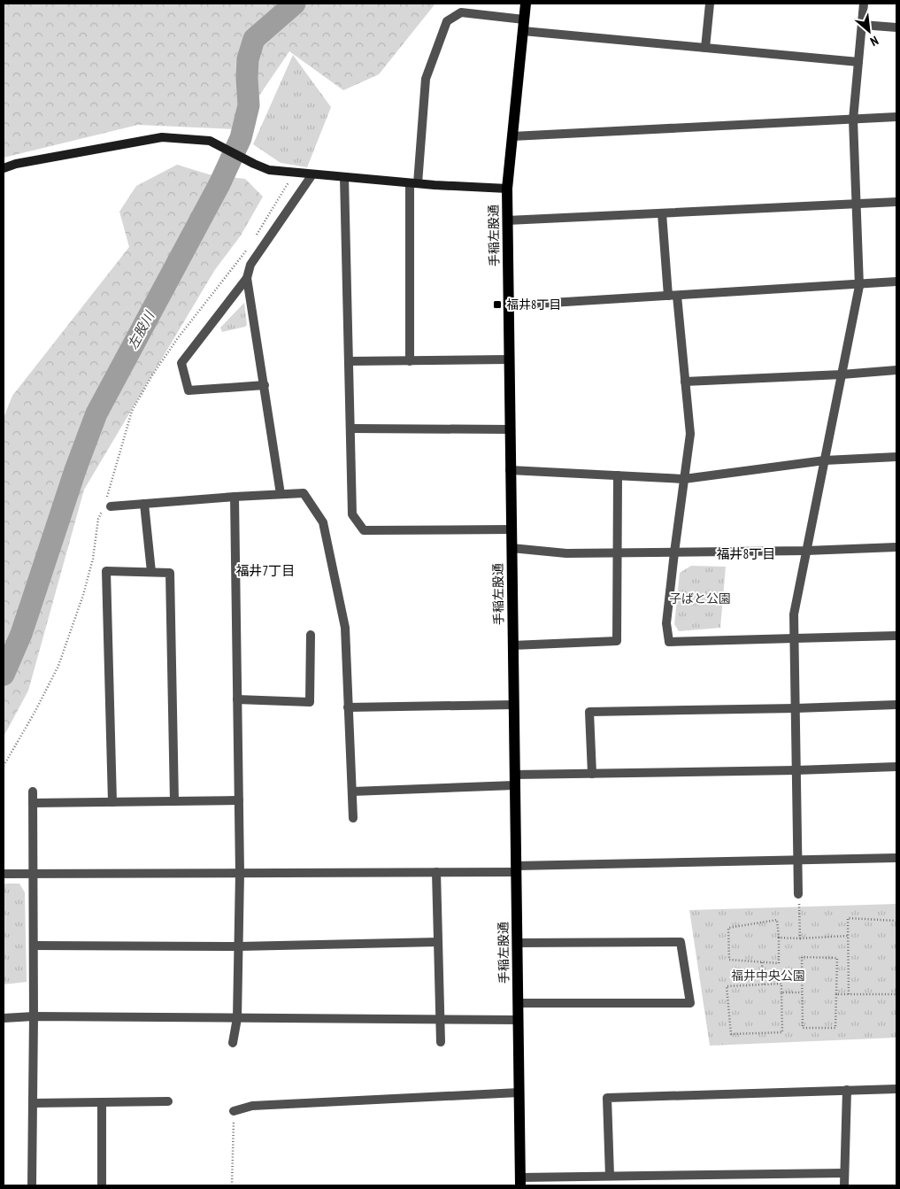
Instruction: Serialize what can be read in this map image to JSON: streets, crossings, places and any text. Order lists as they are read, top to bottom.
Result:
{
  "streets": {
    "main road": ["手稲左股通"]
  },
  "districts": ["福井8丁目", "福井7丁目"],
  "water": ["左股川"],
  "parks": ["子ばと公園", "福井中央公園"],
  "places": {
    "transit": ["福井8丁目"]
  },
  "north": "bottom right"
}
